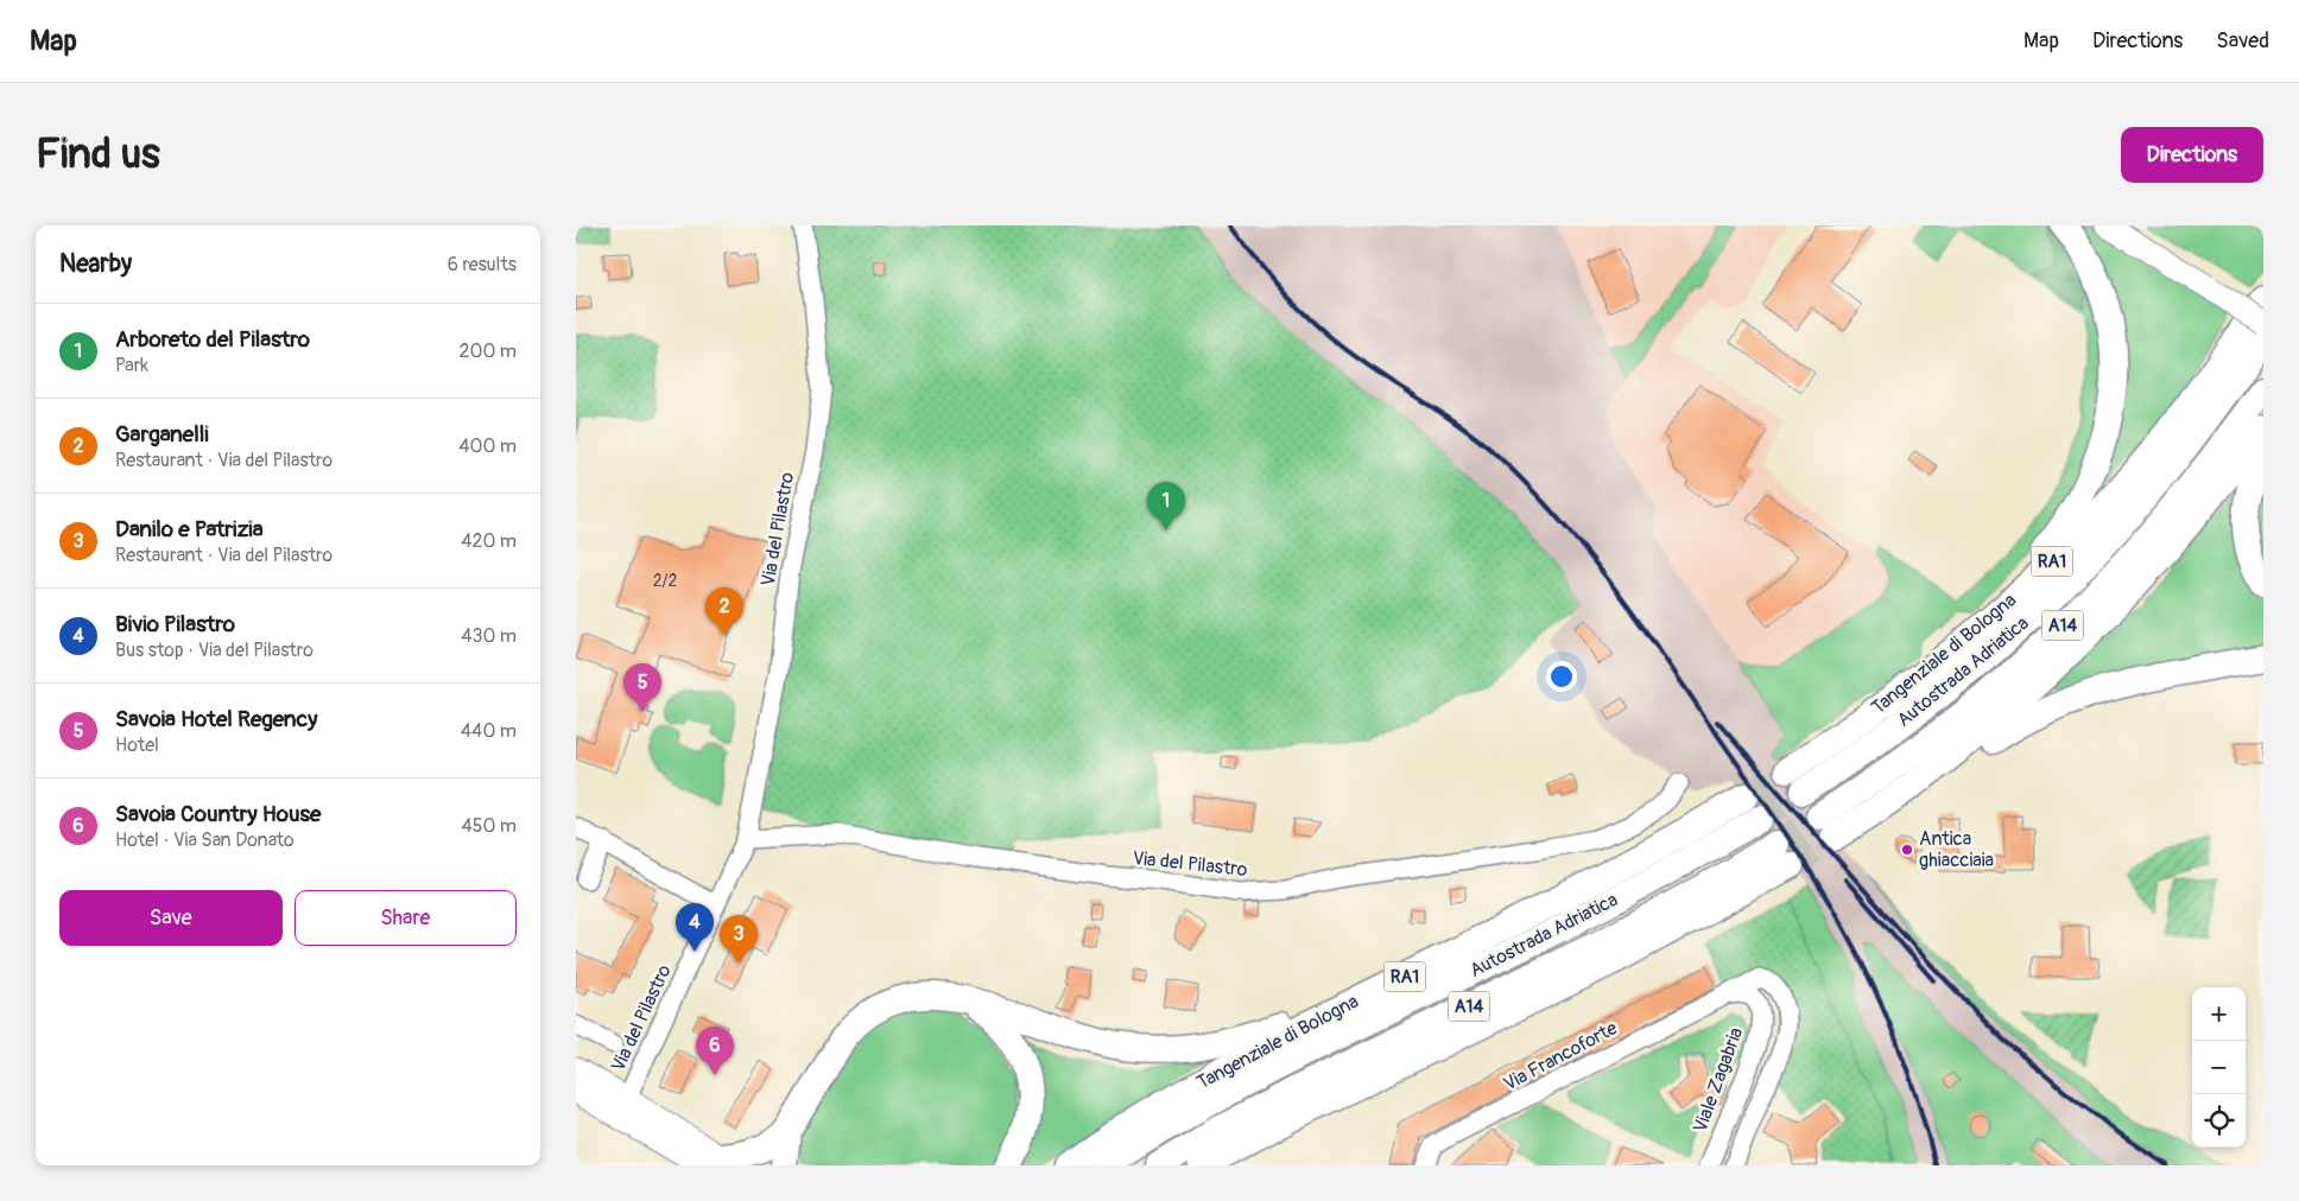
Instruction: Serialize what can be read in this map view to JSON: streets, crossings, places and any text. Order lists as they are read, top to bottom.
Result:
{
  "streets": {
    "highway": [
      "RA1",
      "A14",
      "Tangenziale di Bologna",
      "Autostrada Adriatica"
    ],
    "street": ["Via del Pilastro", "Via Francoforte", "Viale Zagabria"]
  },
  "crossings": [
    ["Tangenziale di Bologna", "Autostrada Adriatica"],
    ["Via Francoforte", "Viale Zagabria"]
  ],
  "places": ["Antica ghiacciaia"],
  "house_numbers": ["2/2"],
  "page": {
    "header": "Map",
    "nav": ["Map", "Directions", "Saved"],
    "buttons": [
      "Directions",
      ["Save", "Share"]
    ],
    "title": "Find us",
    "heading": ["Nearby", "6 results"],
    "list": [
      {
        "mark": "1",
        "name": "Arboreto del Pilastro",
        "note": "Park",
        "value": "200 m"
      },
      {
        "mark": "2",
        "name": "Garganelli",
        "note": "Restaurant · Via del Pilastro",
        "value": "400 m"
      },
      {
        "mark": "3",
        "name": "Danilo e Patrizia",
        "note": "Restaurant · Via del Pilastro",
        "value": "420 m"
      },
      {
        "mark": "4",
        "name": "Bivio Pilastro",
        "note": "Bus stop · Via del Pilastro",
        "value": "430 m"
      },
      {
        "mark": "5",
        "name": "Savoia Hotel Regency",
        "note": "Hotel",
        "value": "440 m"
      },
      {
        "mark": "6",
        "name": "Savoia Country House",
        "note": "Hotel · Via San Donato",
        "value": "450 m"
      }
    ],
    "pins": [
      "1",
      "2",
      "5",
      "4",
      "3",
      "6"
    ],
    "map_buttons": ["+", "−"]
  }
}
